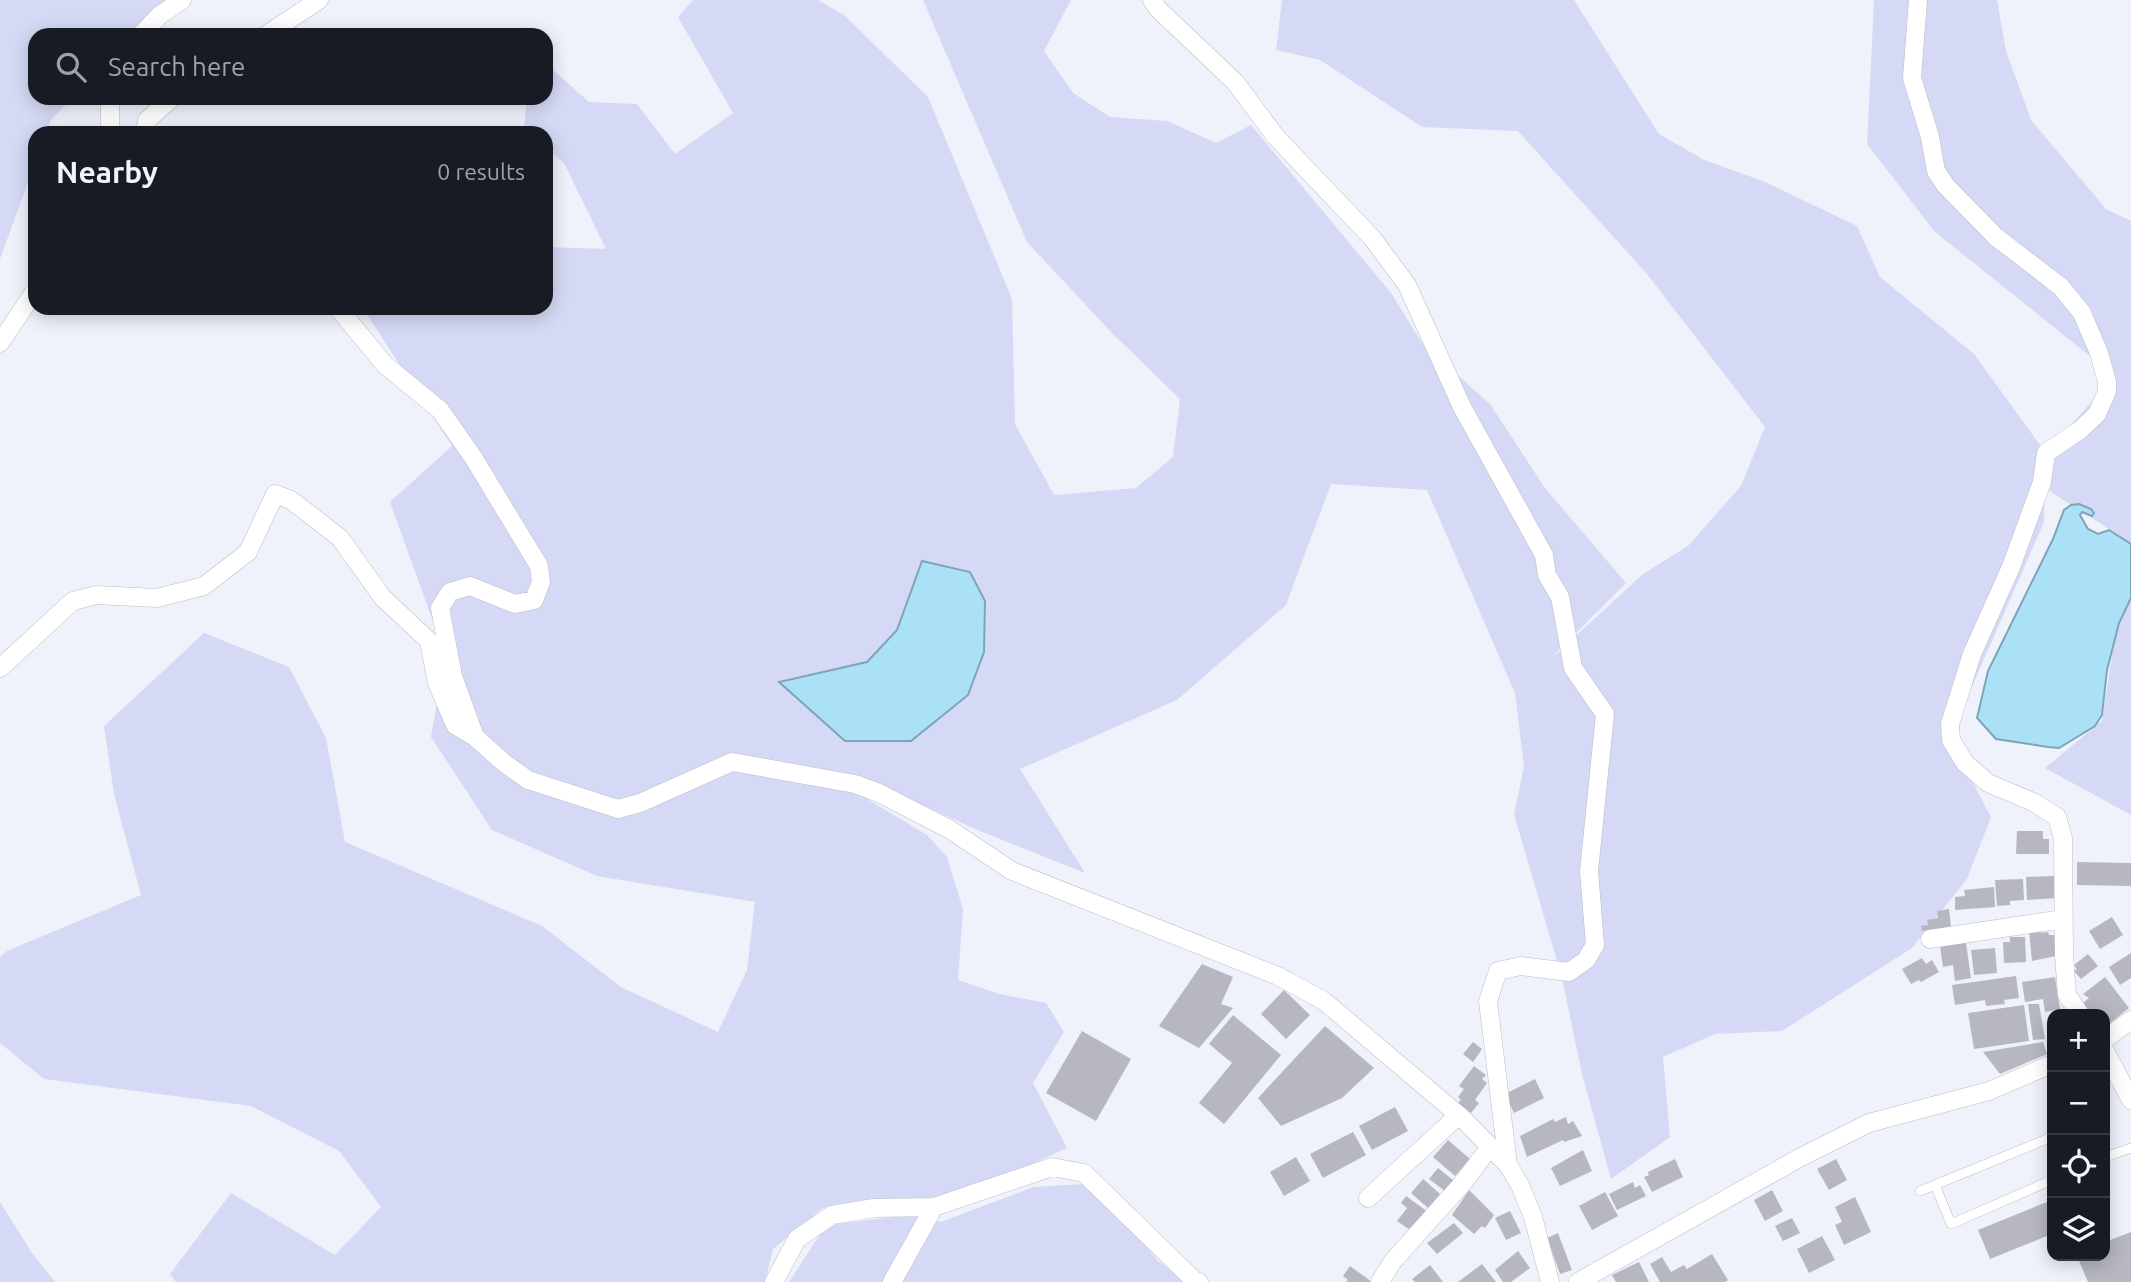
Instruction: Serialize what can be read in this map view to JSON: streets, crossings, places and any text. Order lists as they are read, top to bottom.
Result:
{
  "page": {
    "search": "Search here",
    "heading": ["Nearby", "0 results"],
    "map_buttons": ["+", "−"]
  }
}
